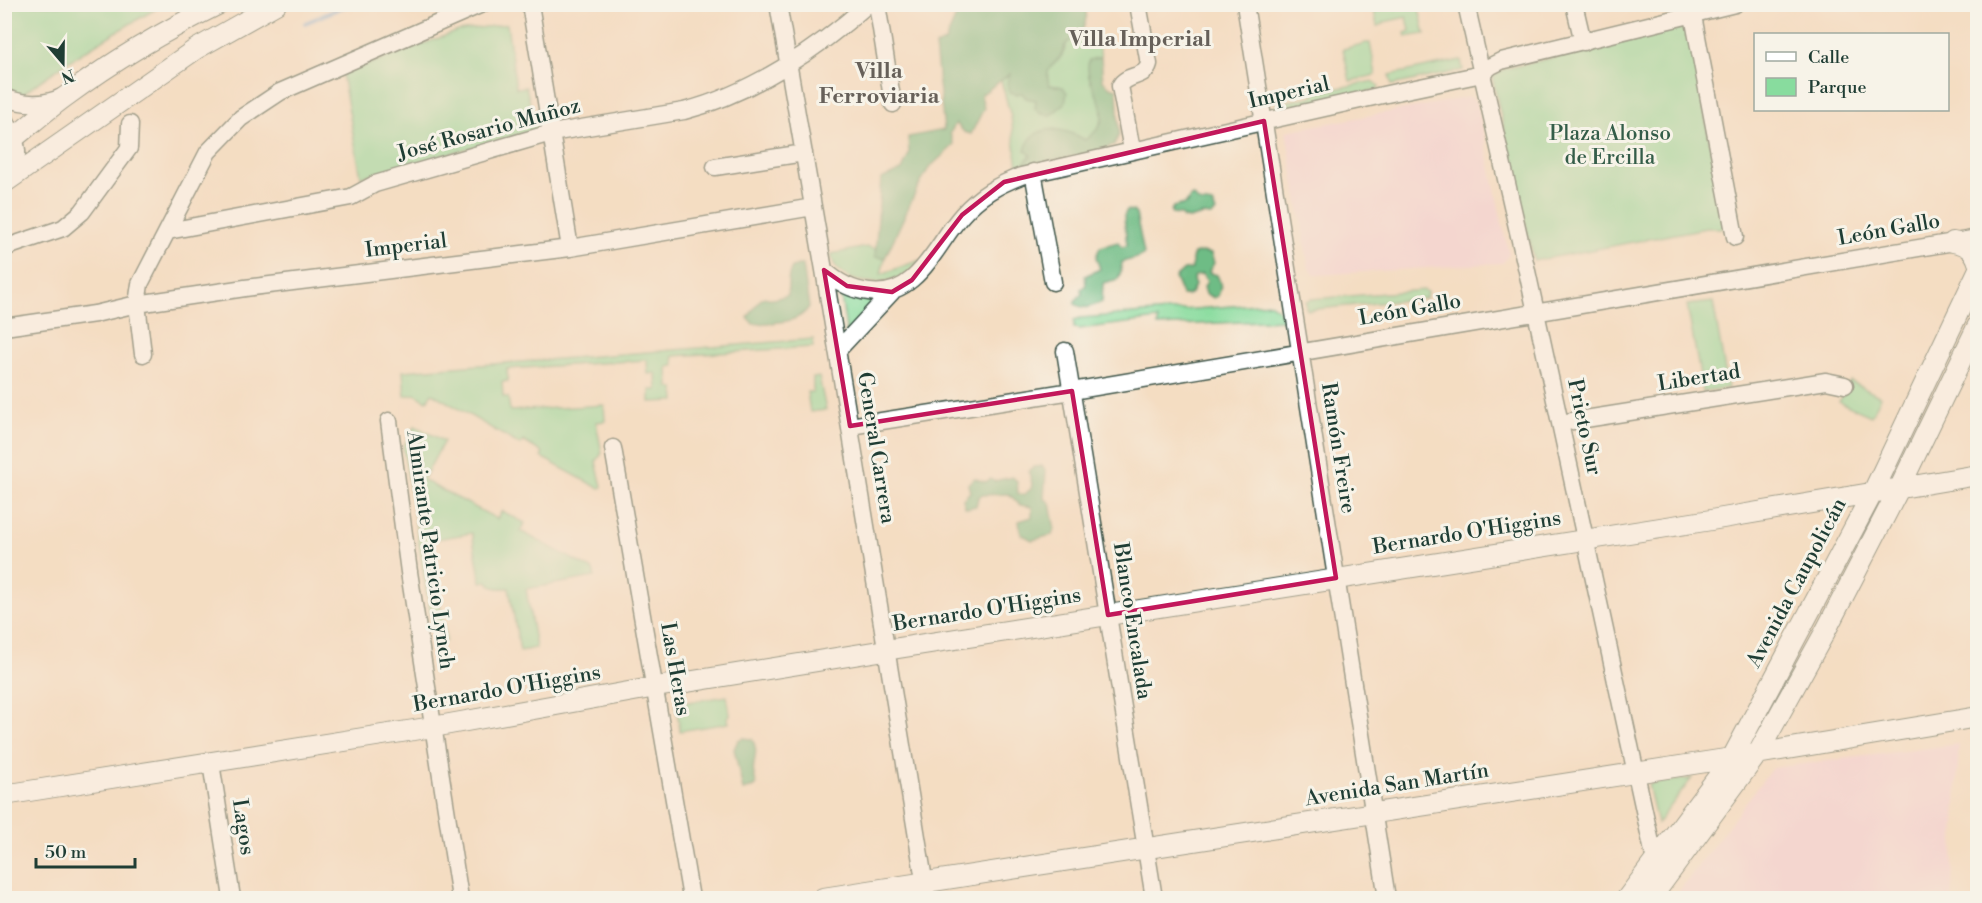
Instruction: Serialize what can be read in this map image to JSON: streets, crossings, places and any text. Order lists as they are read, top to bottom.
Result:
{
  "streets": {
    "main road": ["Bernardo O'Higgins", "Avenida Caupolicán", "Avenida San Martín"],
    "street": [
      "Imperial",
      "José Rosario Muñoz",
      "León Gallo",
      "Libertad",
      "Prieto Sur",
      "General Carrera",
      "Ramón Freire",
      "Almirante Patricio Lynch",
      "Blanco Encalada",
      "Las Heras",
      "Lagos"
    ]
  },
  "crossings": [
    ["Imperial", "Prieto Sur"],
    ["Imperial", "General Carrera"],
    ["Imperial", "Ramón Freire"],
    ["José Rosario Muñoz", "General Carrera"],
    ["León Gallo", "Prieto Sur"],
    ["León Gallo", "General Carrera"],
    ["León Gallo", "Ramón Freire"],
    ["León Gallo", "Blanco Encalada"],
    ["Libertad", "Prieto Sur"],
    ["Prieto Sur", "Bernardo O'Higgins"],
    ["Prieto Sur", "Avenida Caupolicán"],
    ["Prieto Sur", "Avenida San Martín"],
    ["General Carrera", "Bernardo O'Higgins"],
    ["General Carrera", "Avenida San Martín"],
    ["Ramón Freire", "Bernardo O'Higgins"],
    ["Ramón Freire", "Avenida San Martín"],
    ["Bernardo O'Higgins", "Almirante Patricio Lynch"],
    ["Bernardo O'Higgins", "Avenida Caupolicán"],
    ["Bernardo O'Higgins", "Blanco Encalada"],
    ["Bernardo O'Higgins", "Las Heras"],
    ["Bernardo O'Higgins", "Lagos"],
    ["Avenida Caupolicán", "Avenida San Martín"],
    ["Blanco Encalada", "Avenida San Martín"]
  ],
  "districts": ["Villa Imperial", "Villa Ferroviaria"],
  "parks": ["Plaza Alonso de Ercilla"],
  "legend": ["Calle", "Parque"],
  "scale_bar": "50 m",
  "north": "bottom"
}
